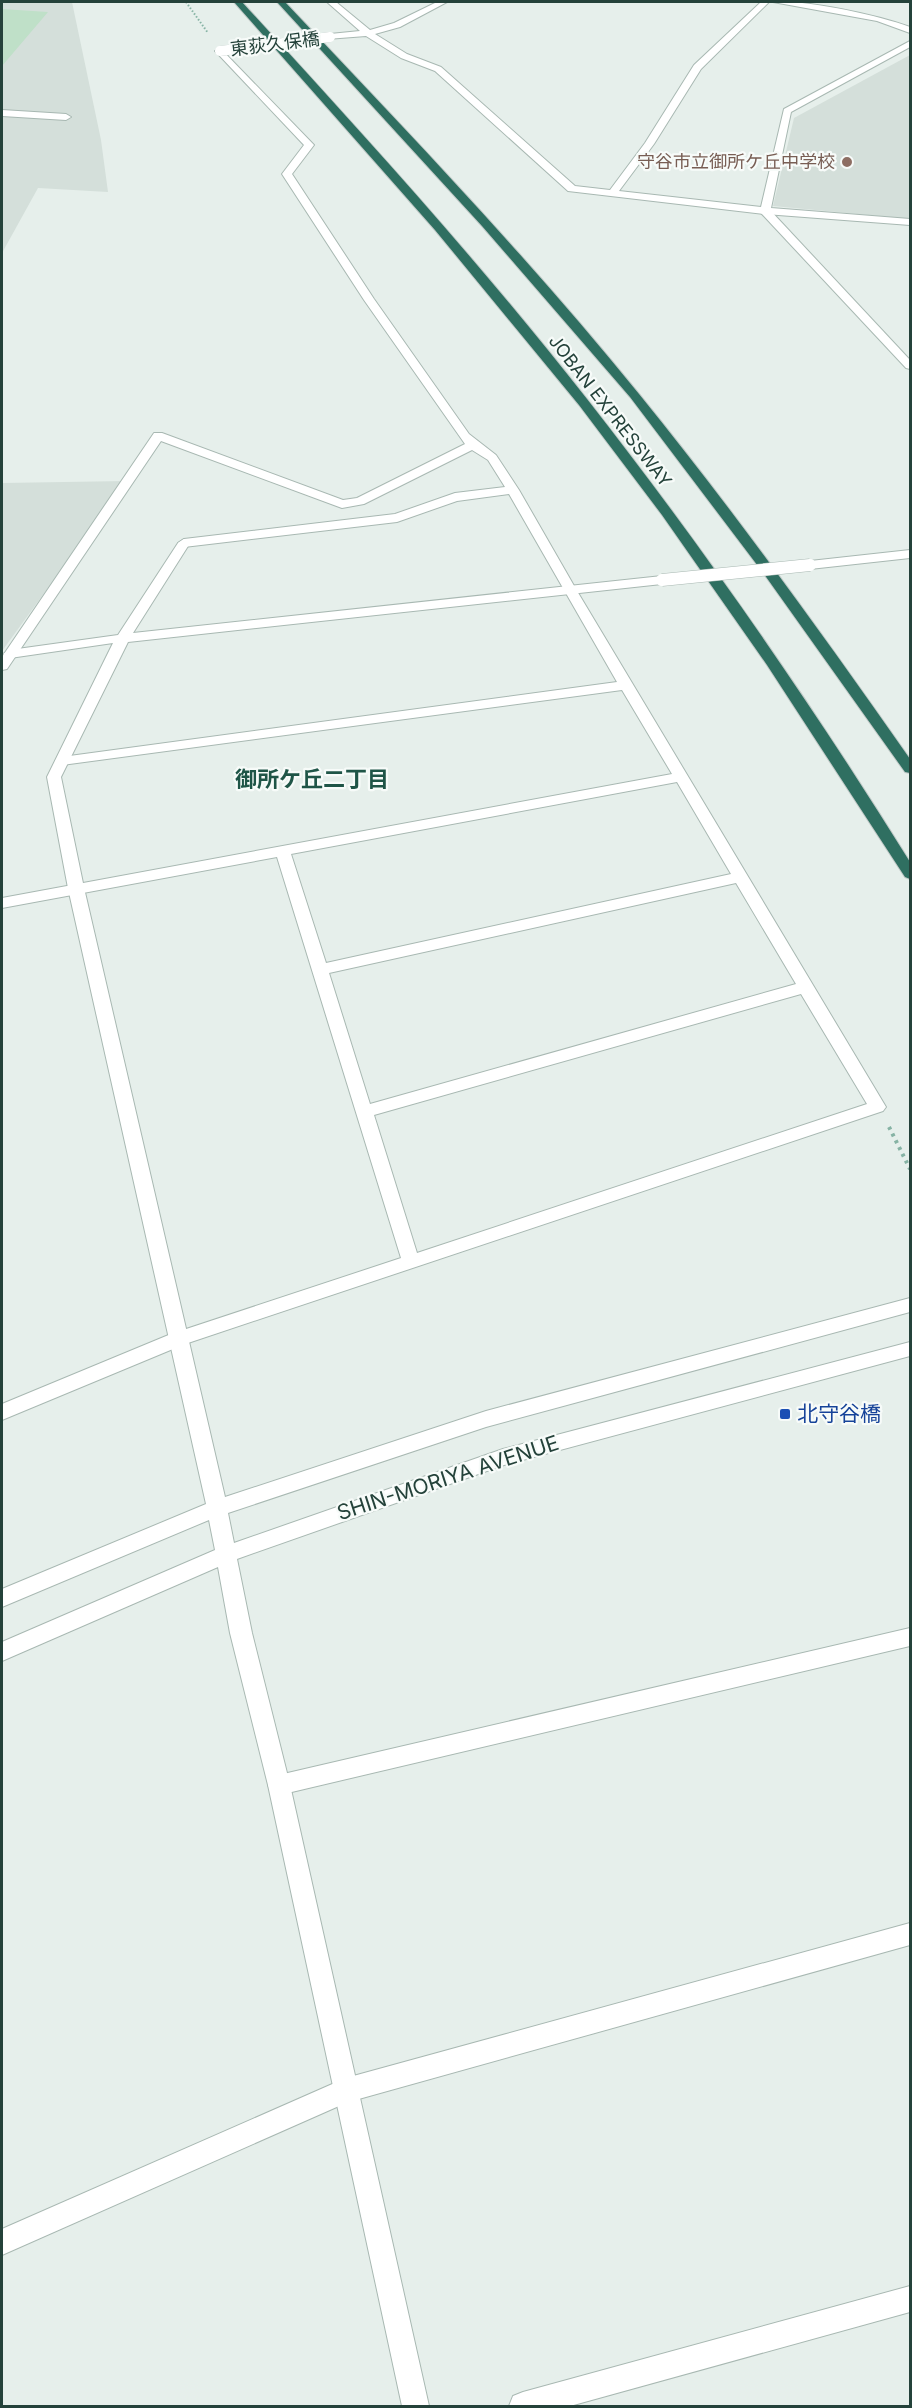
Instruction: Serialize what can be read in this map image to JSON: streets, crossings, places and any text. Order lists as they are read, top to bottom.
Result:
{
  "streets": {
    "highway": ["JOBAN EXPRESSWAY"],
    "street": ["東荻久保橋", "SHIN-MORIYA AVENUE"]
  },
  "districts": ["御所ケ丘二丁目"],
  "places": {
    "other": ["守谷市立御所ケ丘中学校"],
    "transit": ["北守谷橋"]
  }
}
